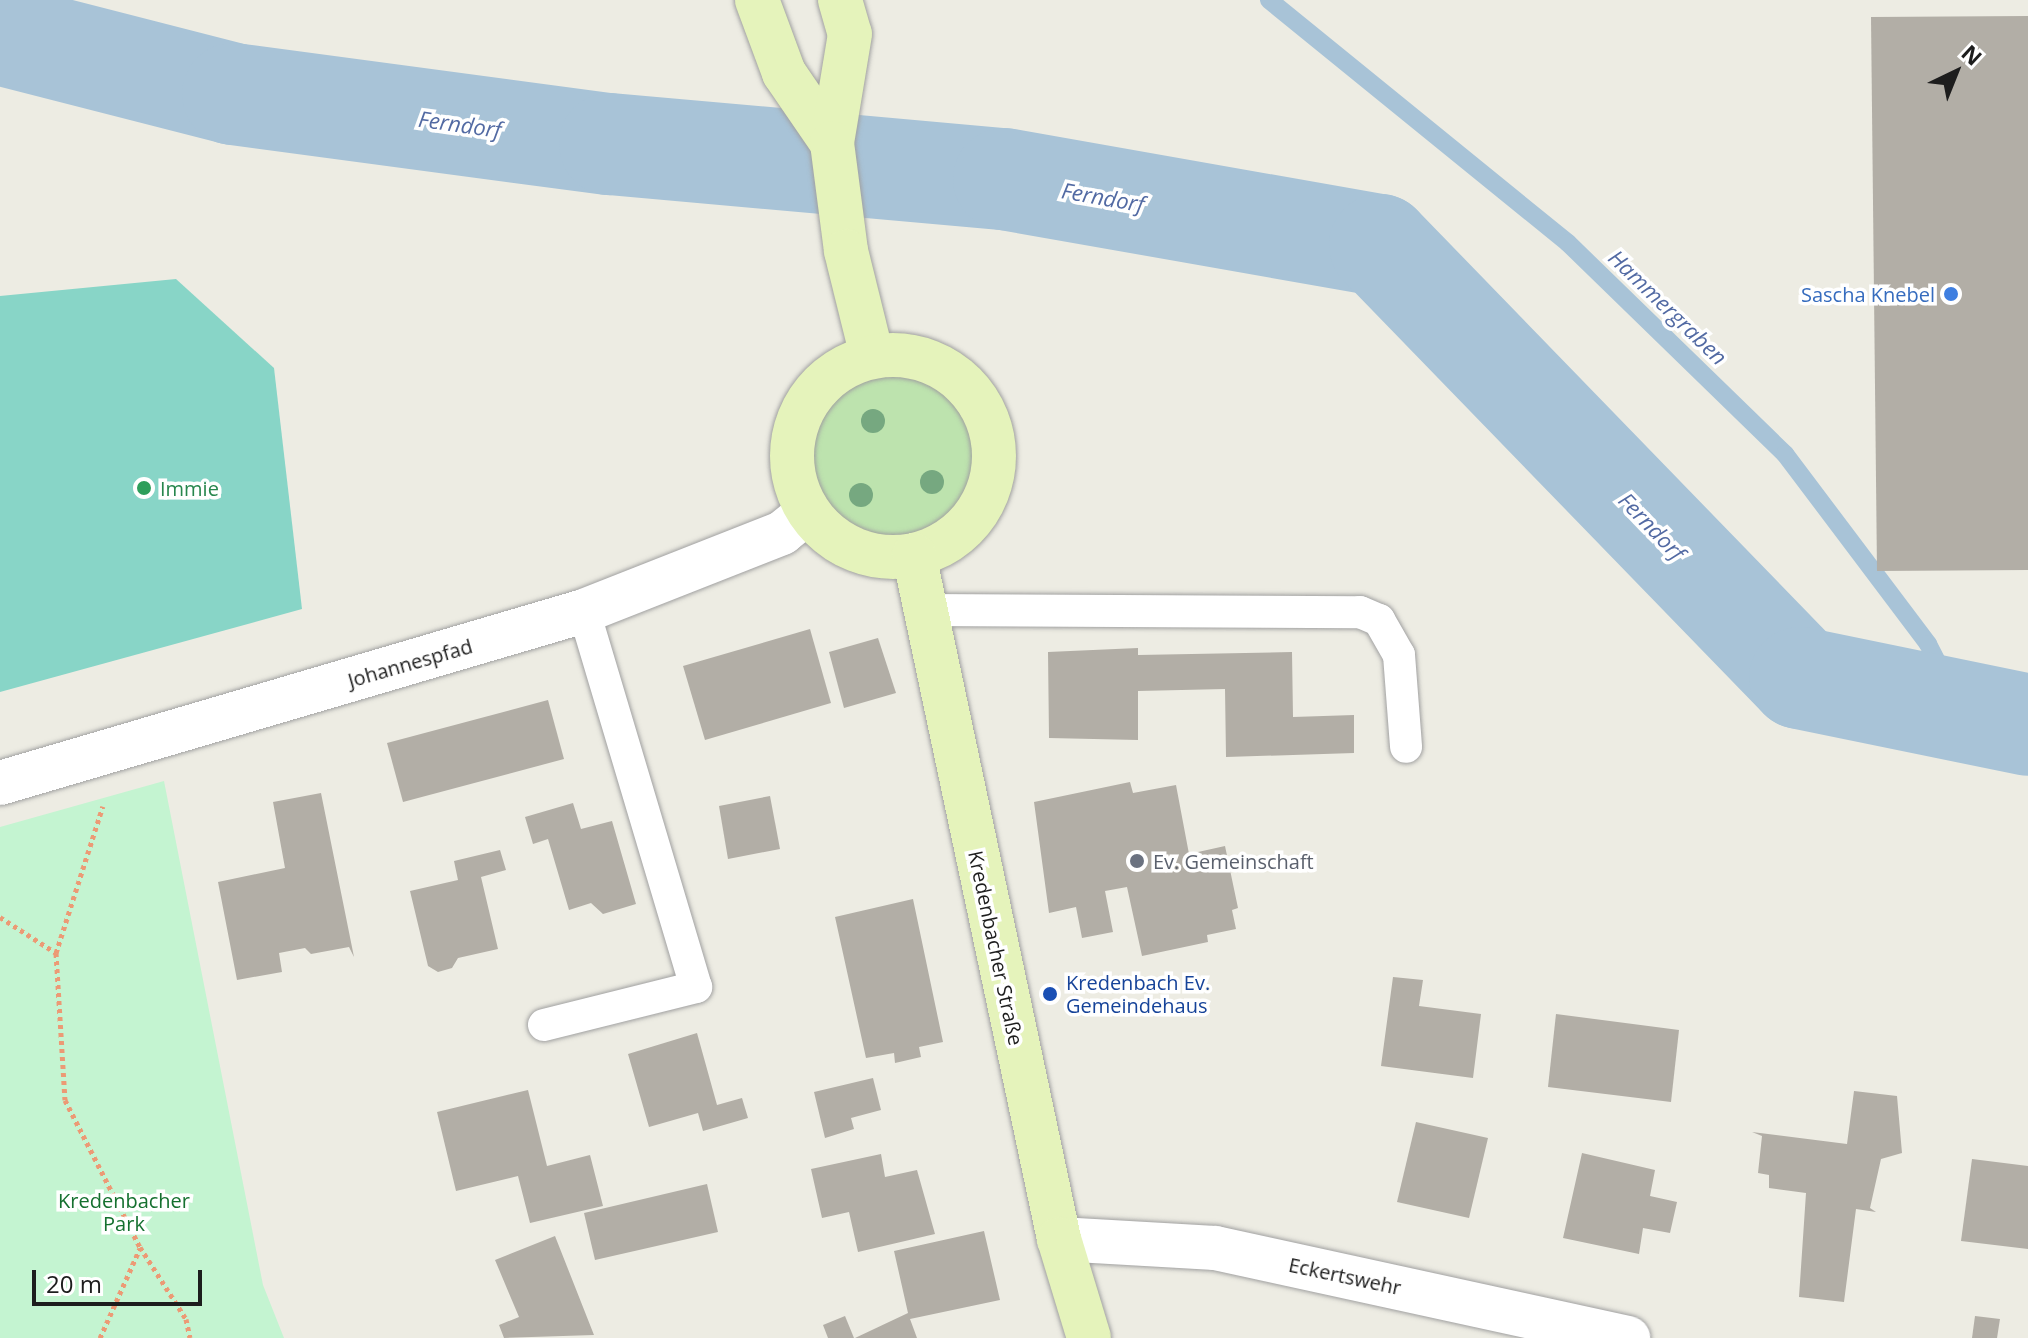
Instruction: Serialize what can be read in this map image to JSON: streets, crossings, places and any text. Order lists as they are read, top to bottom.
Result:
{
  "streets": {
    "main road": ["Kredenbacher Straße"],
    "street": ["Johannespfad", "Eckertswehr"]
  },
  "crossings": [
    ["Johannespfad", "Kredenbacher Straße"],
    ["Kredenbacher Straße", "Eckertswehr"]
  ],
  "water": ["Ferndorf", "Hammergraben"],
  "parks": ["Kredenbacher Park"],
  "places": [
    "Sascha Knebel",
    "Immie",
    "Ev. Gemeinschaft",
    "Kredenbach Ev. Gemeindehaus"
  ],
  "scale_bar": "20 m",
  "north": "top right"
}
